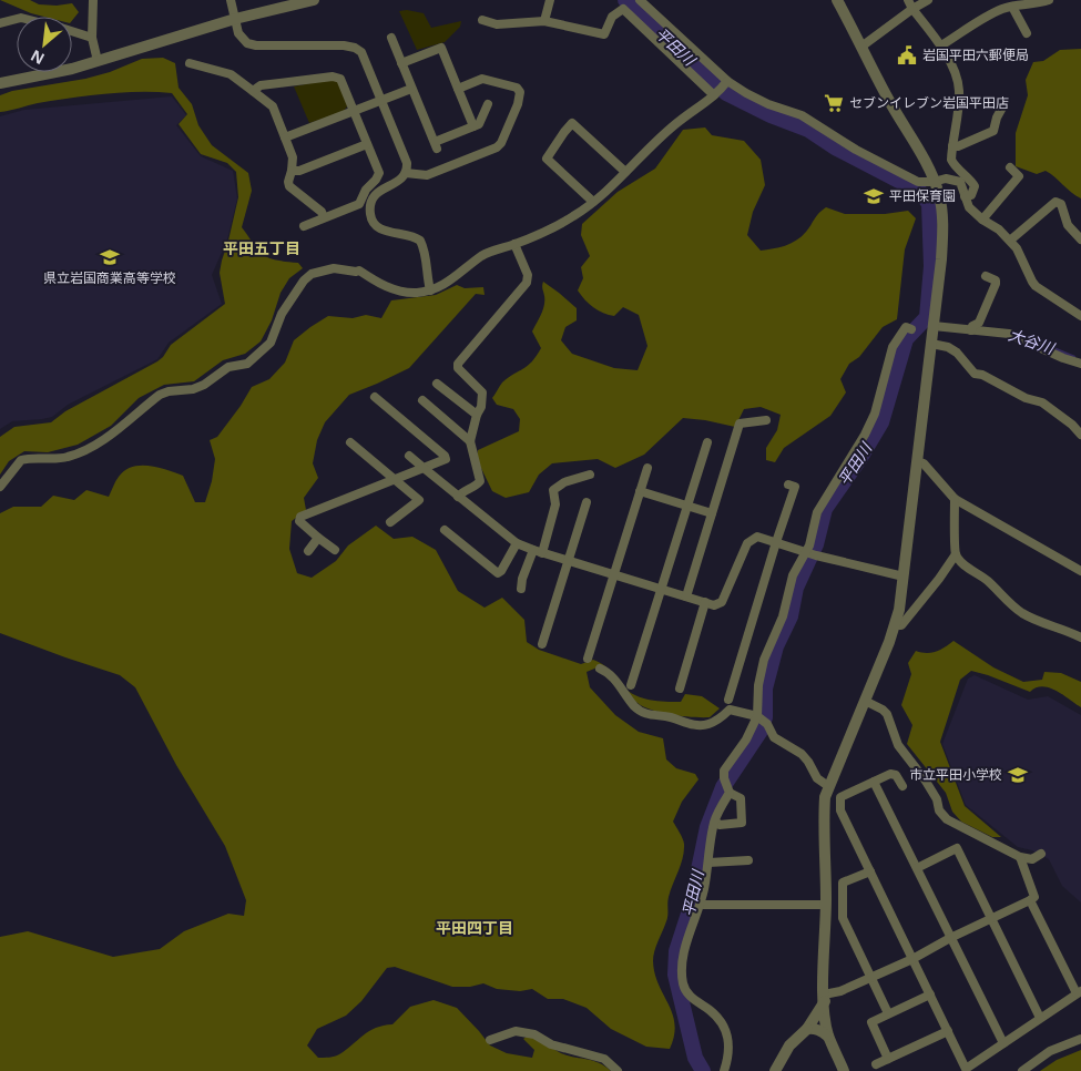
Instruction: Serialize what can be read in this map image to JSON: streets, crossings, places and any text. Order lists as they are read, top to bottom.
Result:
{
  "districts": ["平田五丁目", "平田四丁目"],
  "water": ["平田川", "大谷川"],
  "places": {
    "public building": ["岩国平田六郵便局"],
    "supermarket": ["セブンイレブン岩国平田店"],
    "school or university": ["平田保育園", "県立岩国商業高等学校", "市立平田小学校"]
  },
  "north": "bottom left"
}
